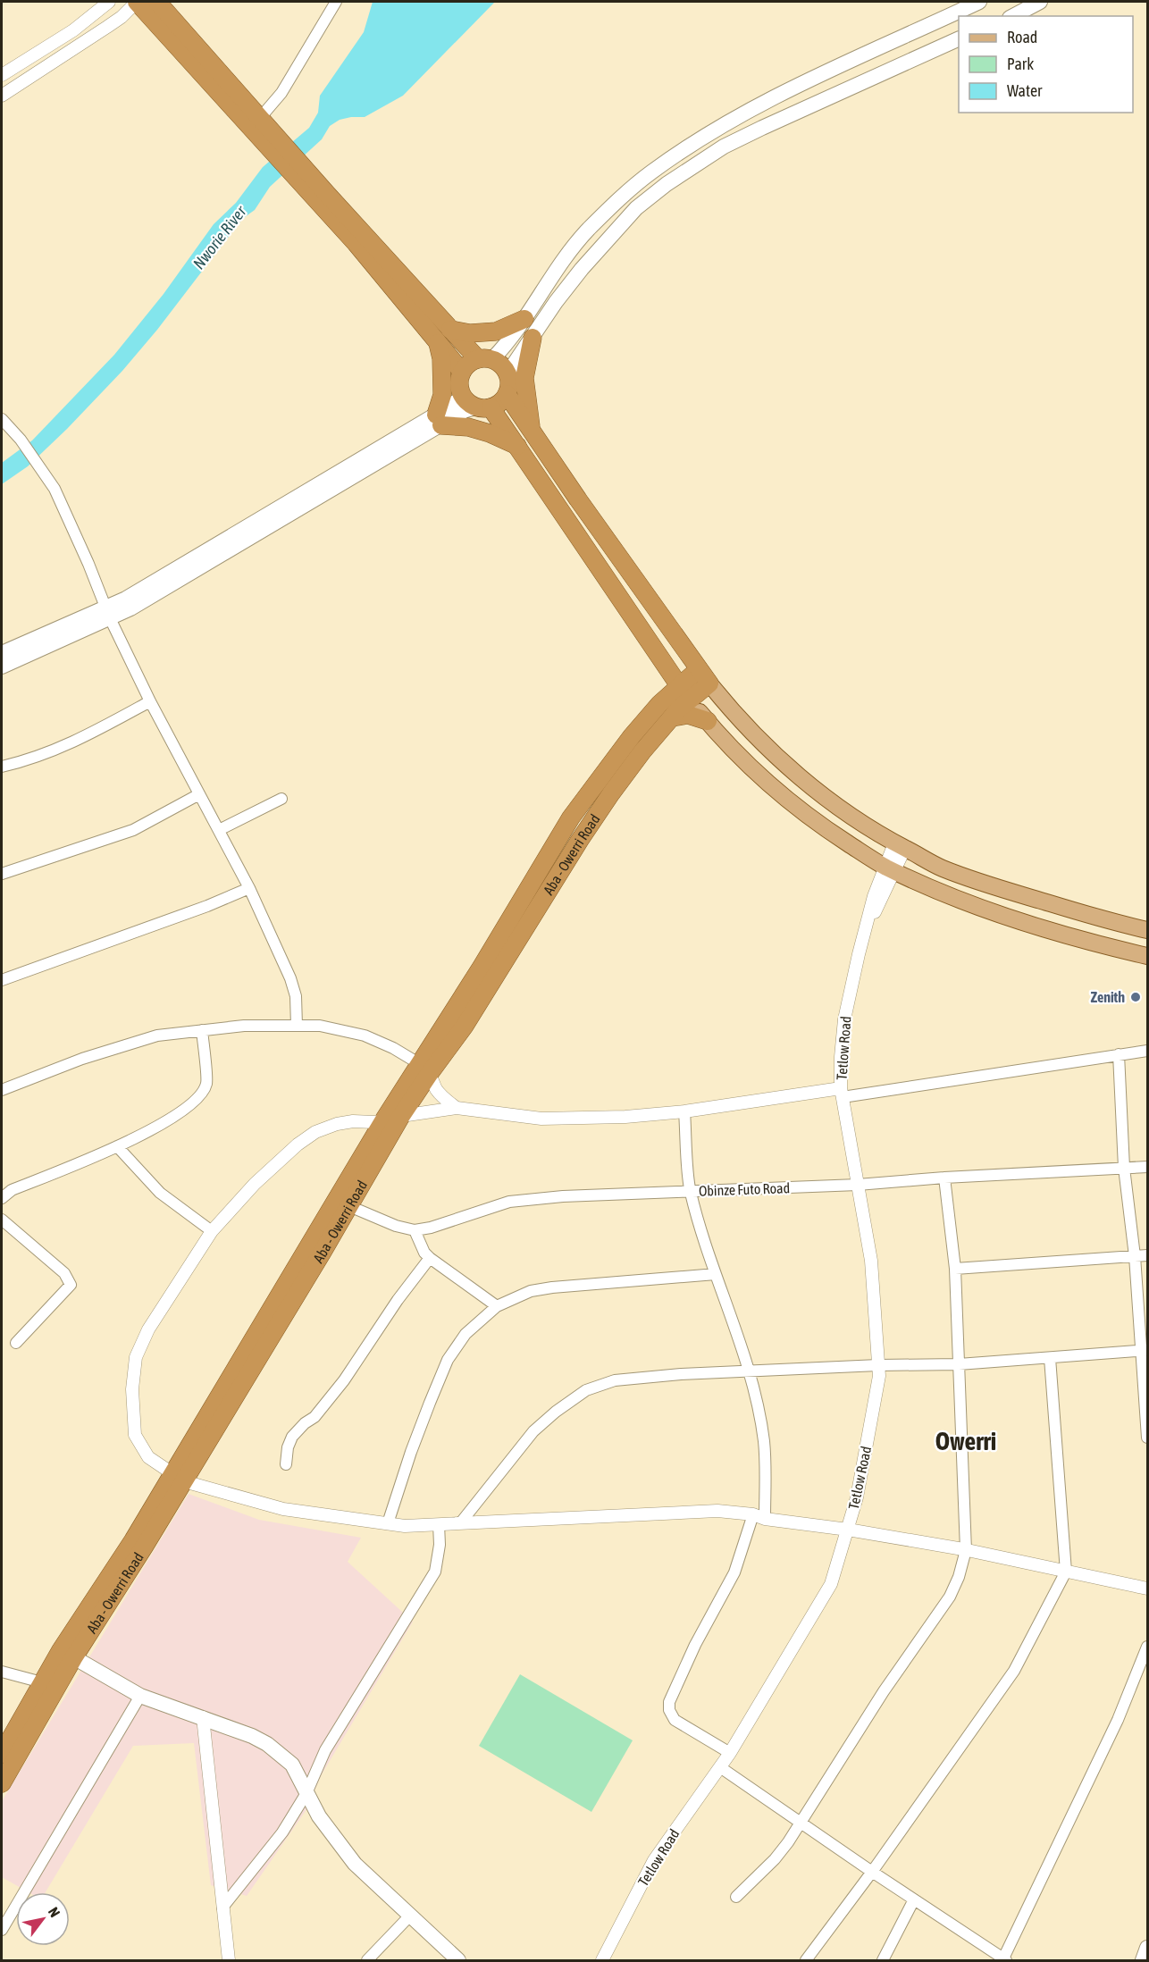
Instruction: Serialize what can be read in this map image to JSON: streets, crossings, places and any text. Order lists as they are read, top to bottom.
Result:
{
  "streets": {
    "highway": ["Aba - Owerri Road"],
    "street": ["Tetlow Road", "Obinze Futo Road"]
  },
  "crossings": [
    ["Aba - Owerri Road", "Obinze Futo Road"],
    ["Tetlow Road", "Obinze Futo Road"]
  ],
  "districts": ["Owerri"],
  "water": ["Nworie River"],
  "places": ["Zenith"],
  "legend": ["Road", "Park", "Water"],
  "north": "top right"
}
